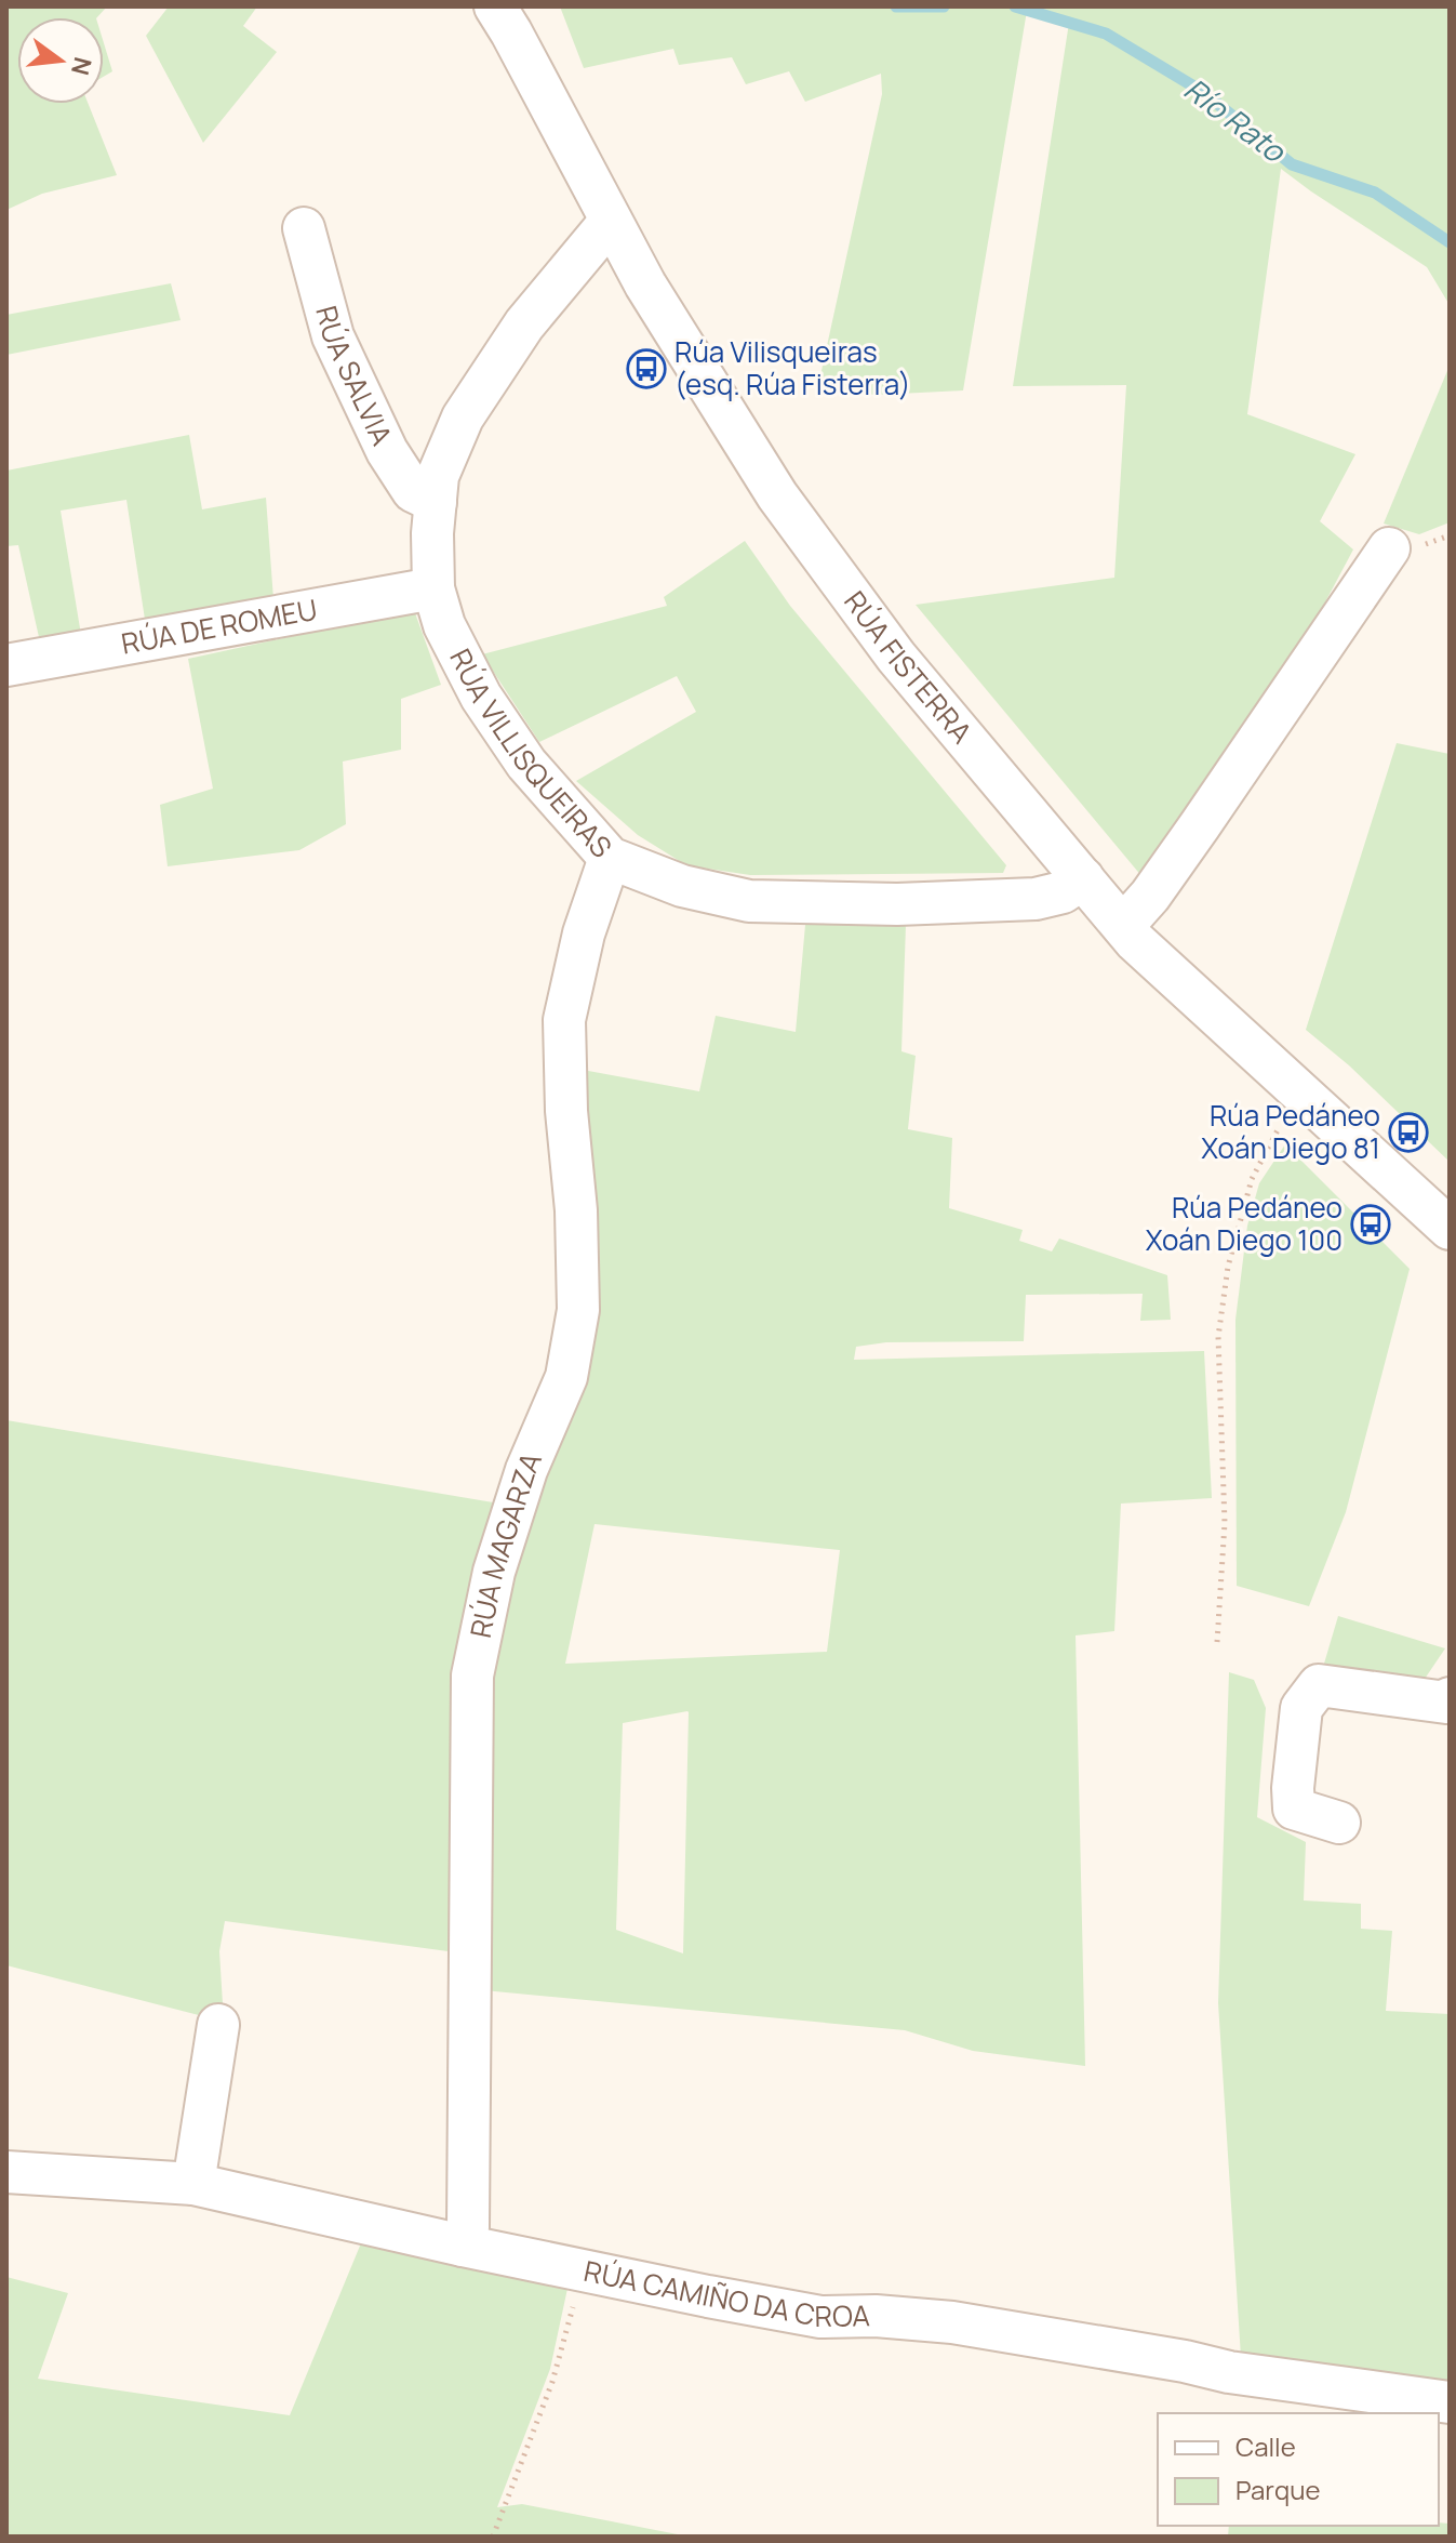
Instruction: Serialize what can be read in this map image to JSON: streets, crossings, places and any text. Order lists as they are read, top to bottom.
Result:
{
  "streets": {
    "street": [
      "RÚA SALVIA",
      "RÚA DE ROMEU",
      "RÚA FISTERRA",
      "RÚA VILLISQUEIRAS",
      "RÚA MAGARZA",
      "RÚA CAMIÑO DA CROA"
    ]
  },
  "crossings": [
    ["RÚA SALVIA", "RÚA VILLISQUEIRAS"],
    ["RÚA DE ROMEU", "RÚA VILLISQUEIRAS"],
    ["RÚA FISTERRA", "RÚA VILLISQUEIRAS"],
    ["RÚA VILLISQUEIRAS", "RÚA MAGARZA"],
    ["RÚA MAGARZA", "RÚA CAMIÑO DA CROA"]
  ],
  "water": ["Río Rato"],
  "places": {
    "bus stop": ["Rúa Vilisqueiras (esq. Rúa Fisterra)", "Rúa Pedáneo Xoán Diego 81", "Rúa Pedáneo Xoán Diego 100"]
  },
  "legend": ["Calle", "Parque"],
  "north": "right"
}
